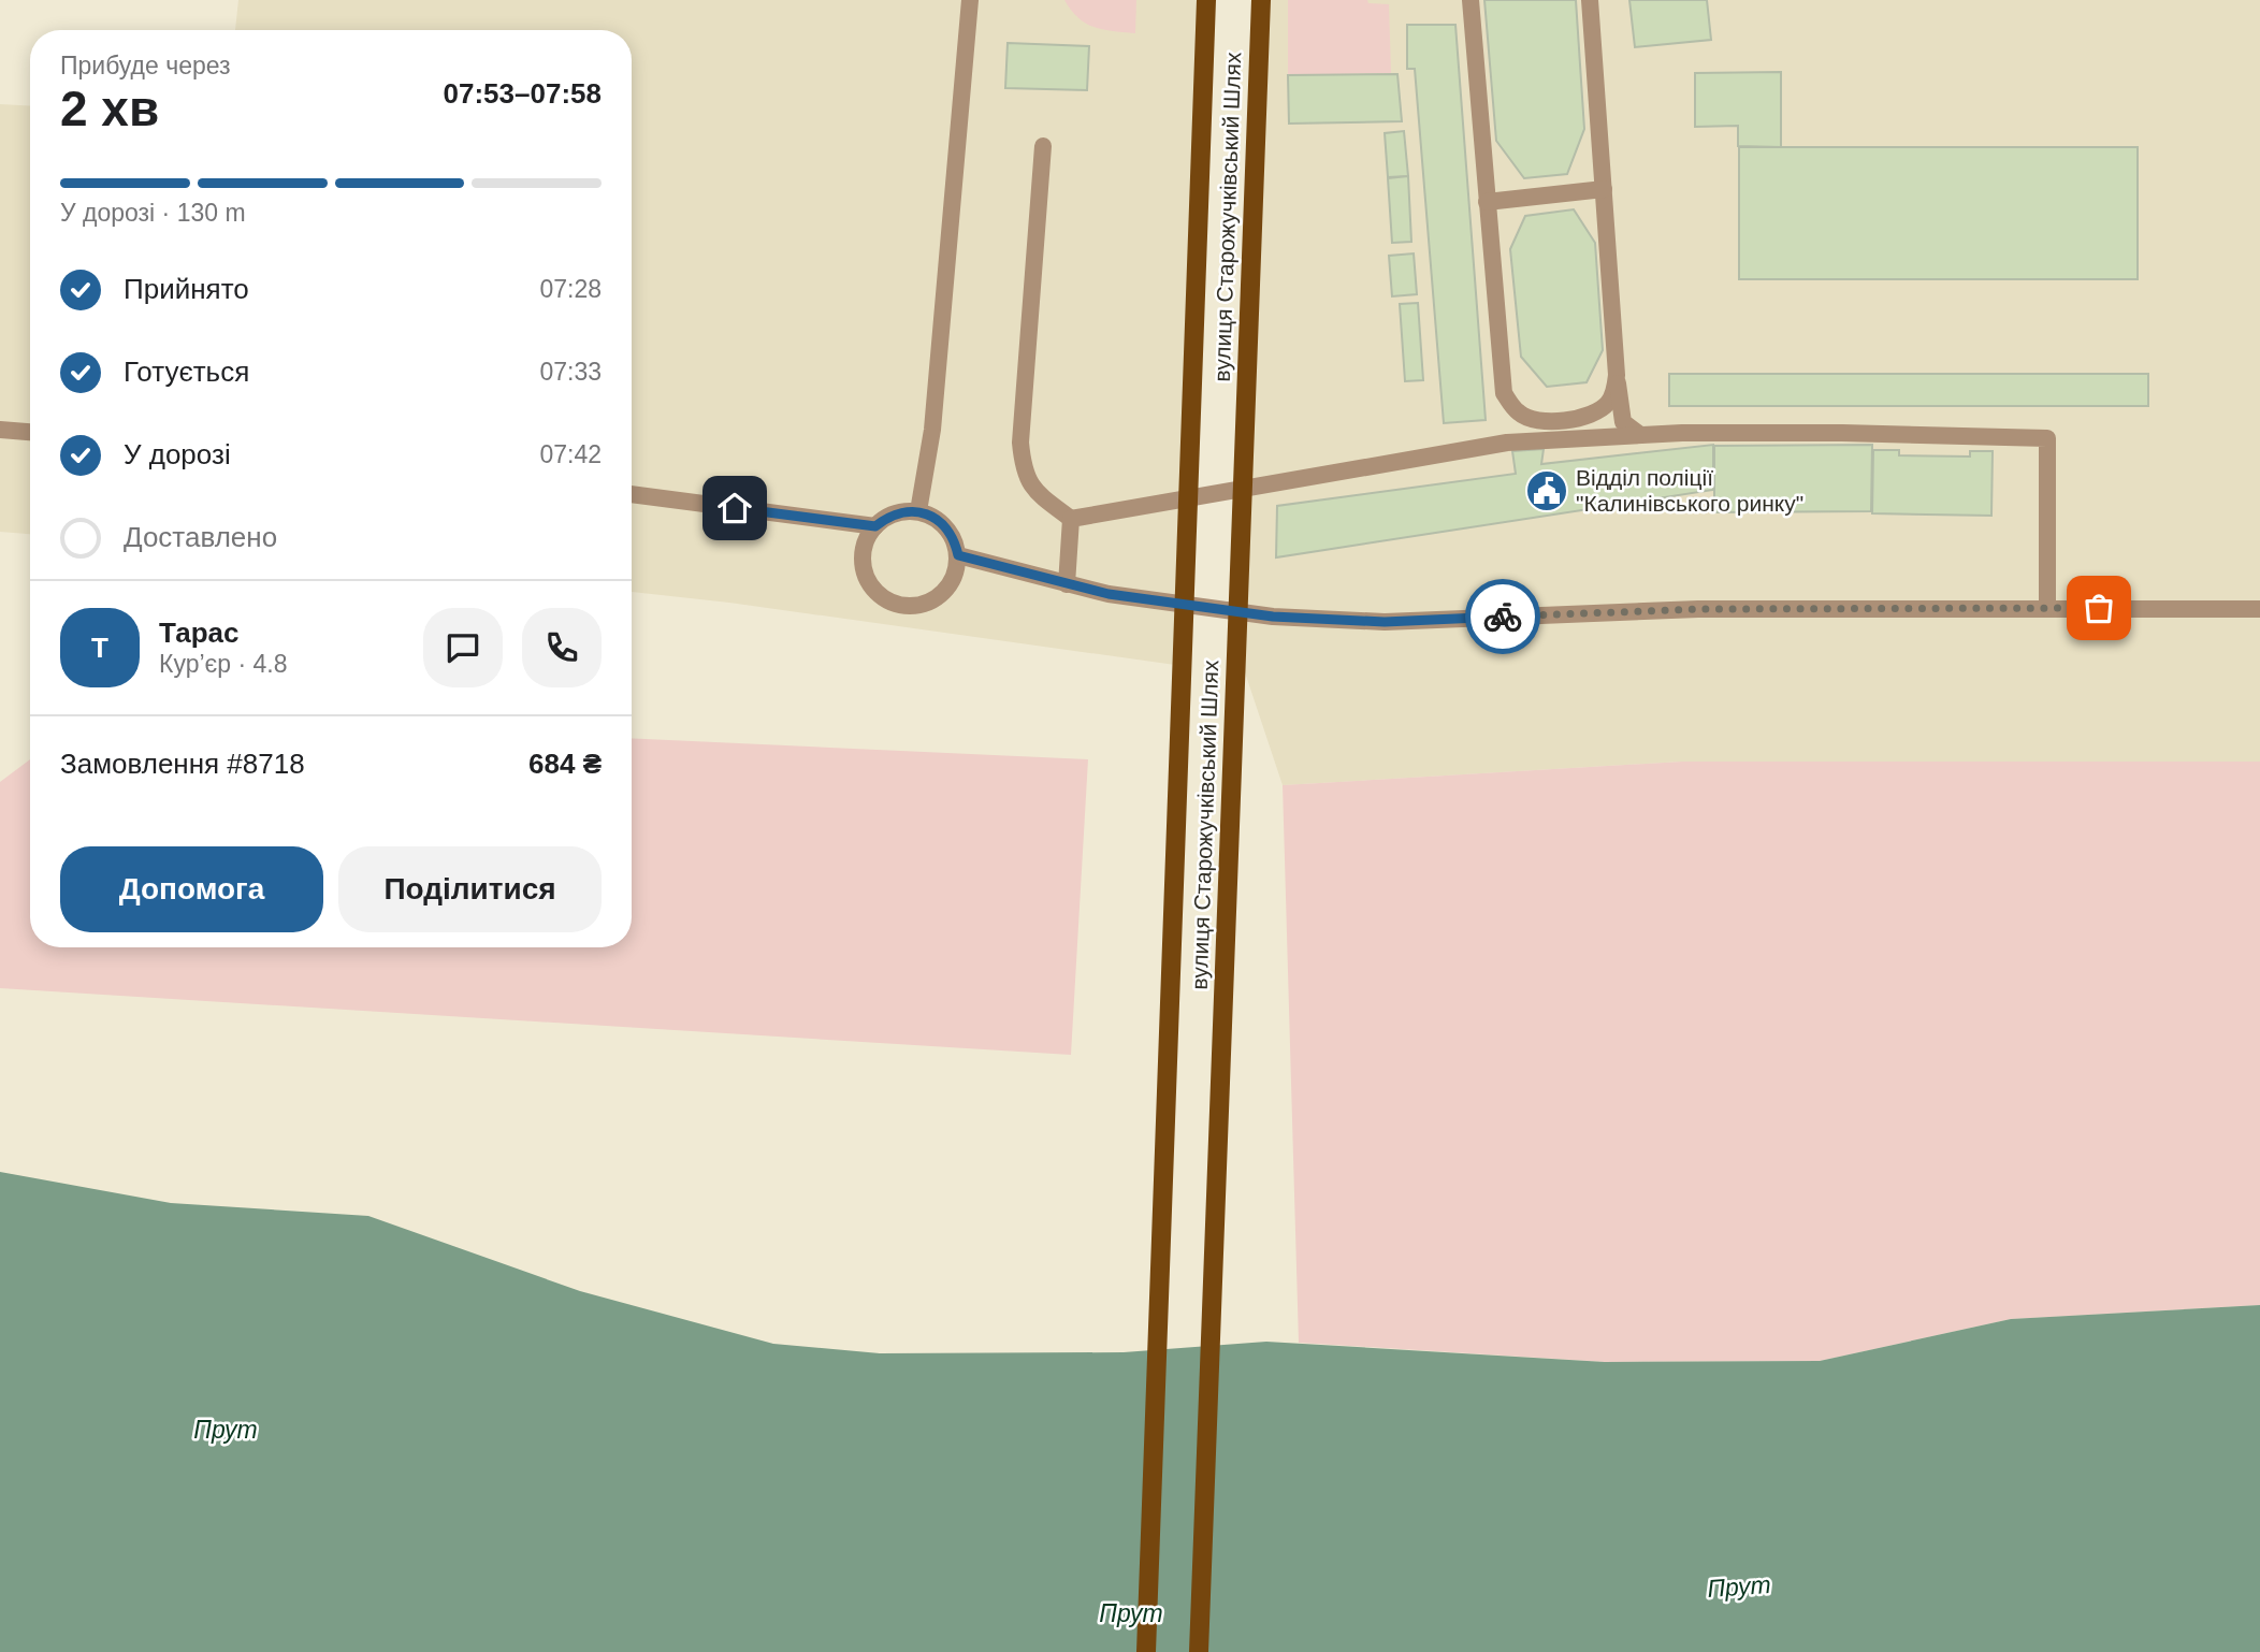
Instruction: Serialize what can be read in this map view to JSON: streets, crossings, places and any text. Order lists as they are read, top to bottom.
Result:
{
  "streets": {
    "main road": ["вулиця Старожучківський Шлях"]
  },
  "water": ["Прут"],
  "places": {
    "public building": ["Відділ поліції \"Калинівського ринку\""]
  },
  "page": {
    "heading": ["2 хв", "Прибуде через", "07:53–07:58"],
    "panel": [
      "Тарас",
      "Кур’єр · 4.8",
      "Замовлення #8718",
      "684 ₴"
    ],
    "bar": "У дорозі · 130 m",
    "list": [
      ["Прийнято", "07:28"],
      ["Готується", "07:33"],
      ["У дорозі", "07:42"],
      "Доставлено"
    ],
    "round": "Т",
    "buttons": ["Допомога", "Поділитися"]
  }
}
